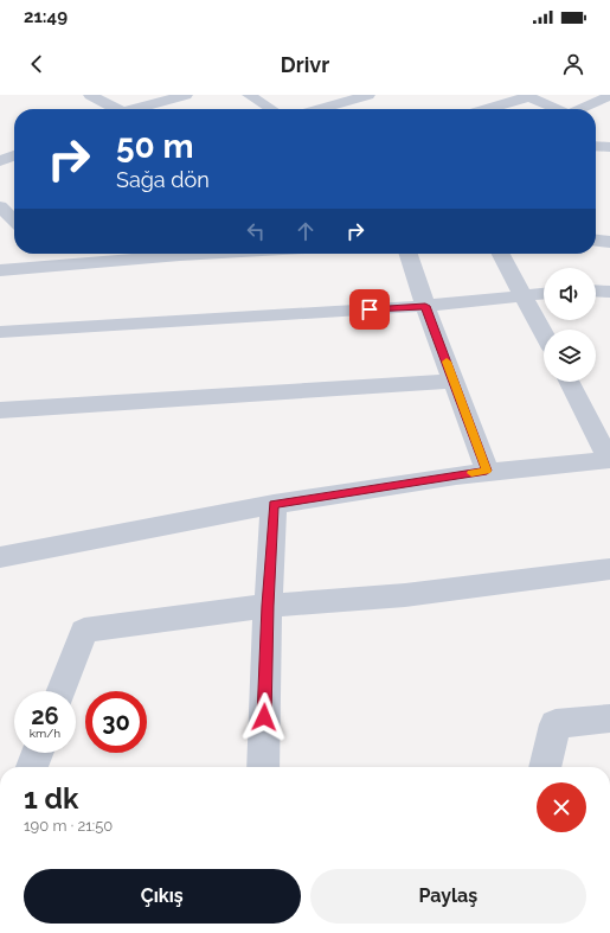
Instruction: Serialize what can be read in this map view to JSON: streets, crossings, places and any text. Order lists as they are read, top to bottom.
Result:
{
  "page": {
    "status": "21:49",
    "header": "Drivr",
    "turn": ["50 m", "Sağa dön"],
    "speed": "26 km/h",
    "limit": "30",
    "heading": ["1 dk", "190 m · 21:50"],
    "buttons": ["Çıkış", "Paylaş"]
  }
}
